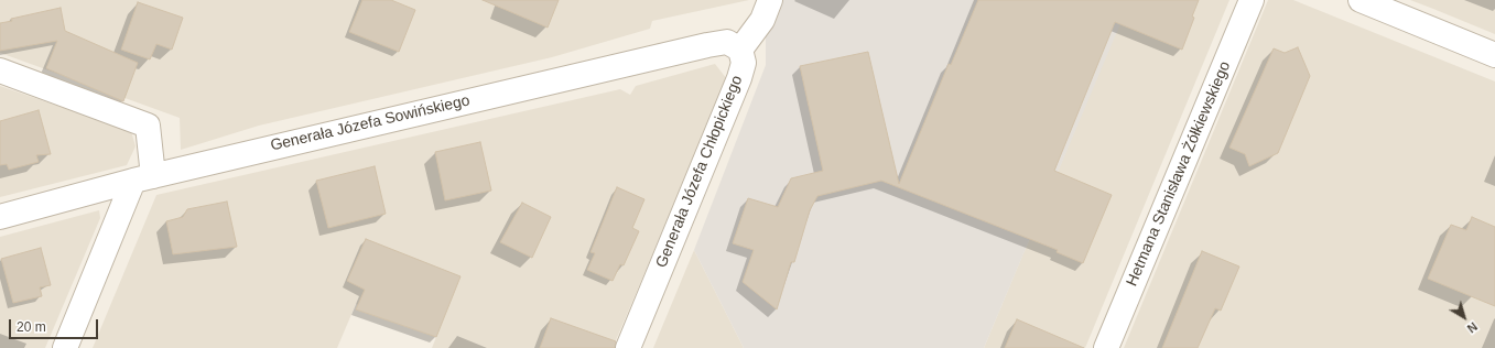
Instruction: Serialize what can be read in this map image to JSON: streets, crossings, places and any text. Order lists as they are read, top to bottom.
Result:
{
  "streets": {
    "street": ["Generała Józefa Sowińskiego", "Generała Józefa Chłopickiego", "Hetmana Stanisława Żółkiewskiego"]
  },
  "crossings": [
    ["Generała Józefa Sowińskiego", "Generała Józefa Chłopickiego"]
  ],
  "scale_bar": "20 m",
  "north": "bottom right"
}
